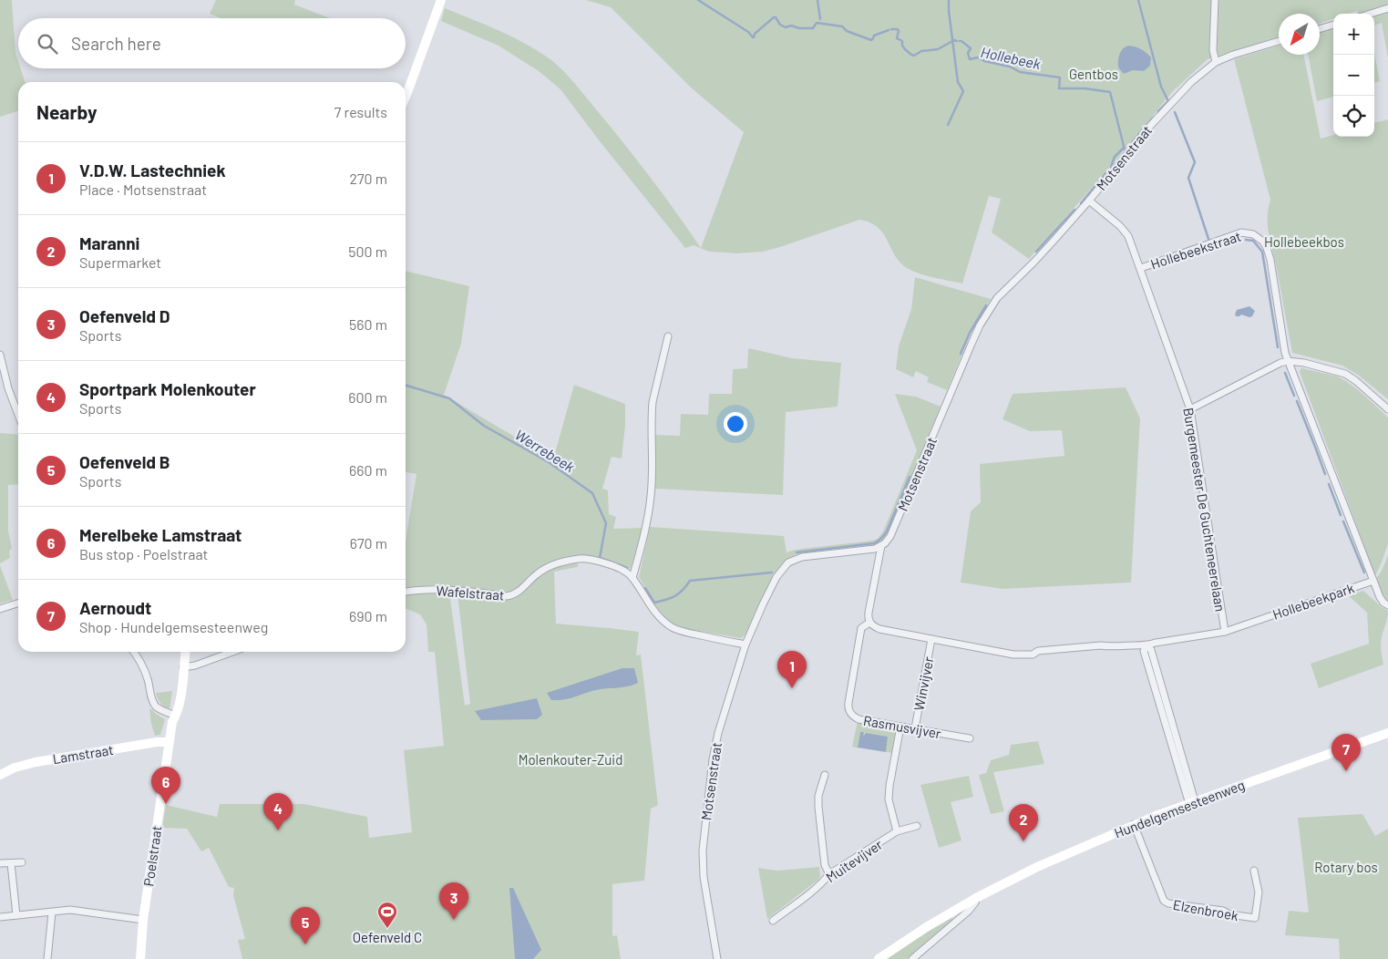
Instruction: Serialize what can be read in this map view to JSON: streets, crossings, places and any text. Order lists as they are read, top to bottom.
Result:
{
  "streets": {
    "street": [
      "Motsenstraat",
      "Hollebeekstraat",
      "Burgemeester De Guchteneerelaan",
      "Wafelstraat",
      "Hollebeekpark",
      "Winvijver",
      "Rasmusvijver",
      "Lamstraat",
      "Hundelgemsesteenweg",
      "Poelstraat",
      "Muitevijver",
      "Elzenbroek"
    ]
  },
  "crossings": [
    ["Motsenstraat", "Burgemeester De Guchteneerelaan"],
    ["Motsenstraat", "Wafelstraat"],
    ["Hollebeekstraat", "Burgemeester De Guchteneerelaan"],
    ["Hollebeekstraat", "Hollebeekpark"],
    ["Burgemeester De Guchteneerelaan", "Hollebeekpark"],
    ["Burgemeester De Guchteneerelaan", "Winvijver"],
    ["Burgemeester De Guchteneerelaan", "Rasmusvijver"],
    ["Winvijver", "Rasmusvijver"],
    ["Lamstraat", "Poelstraat"],
    ["Hundelgemsesteenweg", "Elzenbroek"]
  ],
  "water": ["Hollebeek", "Werrebeek"],
  "parks": [
    "Gentbos",
    "Hollebeekbos",
    "Molenkouter-Zuid",
    "Rotary bos"
  ],
  "places": {
    "sports": ["Oefenveld C"]
  },
  "north": "bottom left",
  "page": {
    "map_buttons": ["+", "−"],
    "search": "Search here",
    "heading": ["Nearby", "7 results"],
    "list": [
      {
        "mark": "1",
        "name": "V.D.W. Lastechniek",
        "note": "Place · Motsenstraat",
        "value": "270 m"
      },
      {
        "mark": "2",
        "name": "Maranni",
        "note": "Supermarket",
        "value": "500 m"
      },
      {
        "mark": "3",
        "name": "Oefenveld D",
        "note": "Sports",
        "value": "560 m"
      },
      {
        "mark": "4",
        "name": "Sportpark Molenkouter",
        "note": "Sports",
        "value": "600 m"
      },
      {
        "mark": "5",
        "name": "Oefenveld B",
        "note": "Sports",
        "value": "660 m"
      },
      {
        "mark": "6",
        "name": "Merelbeke Lamstraat",
        "note": "Bus stop · Poelstraat",
        "value": "670 m"
      },
      {
        "mark": "7",
        "name": "Aernoudt",
        "note": "Shop · Hundelgemsesteenweg",
        "value": "690 m"
      }
    ],
    "pins": [
      "1",
      "7",
      "6",
      "4",
      "2",
      "3",
      "5"
    ]
  }
}
